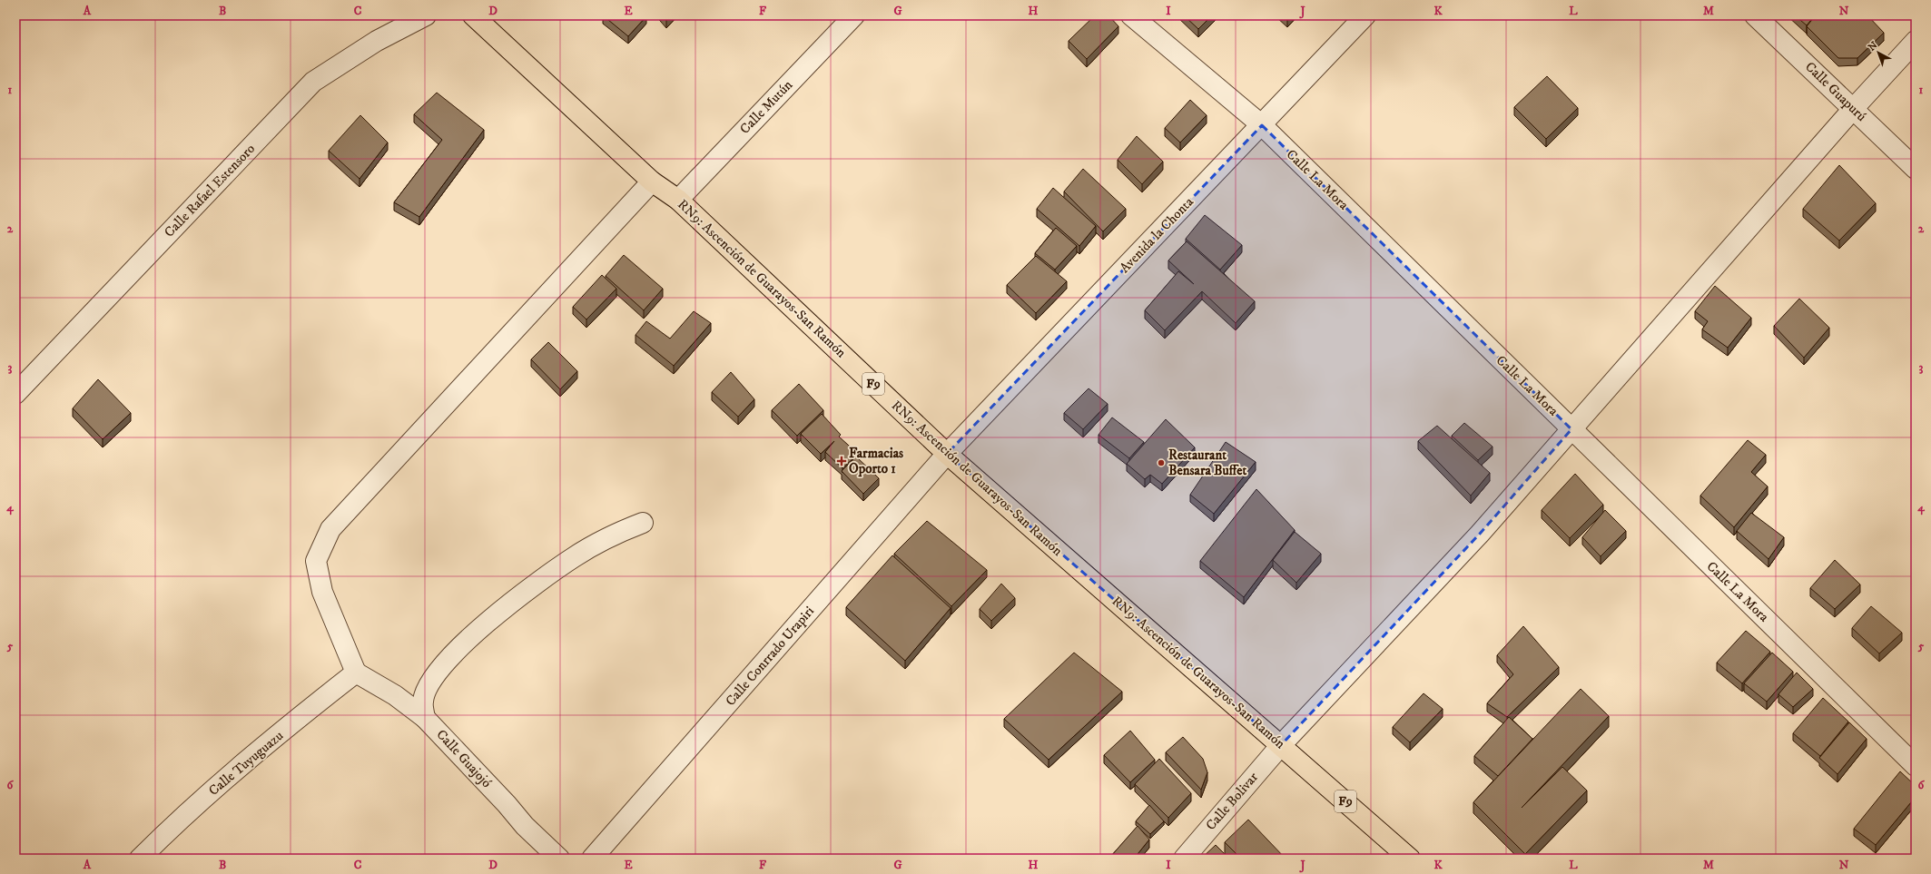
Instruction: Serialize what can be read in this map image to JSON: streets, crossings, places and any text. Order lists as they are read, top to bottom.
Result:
{
  "streets": {
    "highway": ["RN9: Ascención de Guarayos-San Ramón", "F9"],
    "street": [
      "Calle Guapurú",
      "Calle Mutún",
      "Calle La Mora",
      "Calle Rafael Estensoro",
      "Avenida la Chonta",
      "Calle Conrrado Urapiri",
      "Calle Guajojó",
      "Calle Tuyuguazu",
      "Calle Bolivar"
    ]
  },
  "crossings": [
    ["Calle Guapurú", "Calle Bolivar"],
    ["Calle Mutún", "RN9: Ascención de Guarayos-San Ramón"],
    ["Calle La Mora", "Avenida la Chonta"],
    ["Calle La Mora", "Calle Bolivar"],
    ["Avenida la Chonta", "RN9: Ascención de Guarayos-San Ramón"],
    ["Avenida la Chonta", "Calle Conrrado Urapiri"],
    ["RN9: Ascención de Guarayos-San Ramón", "Calle Conrrado Urapiri"],
    ["RN9: Ascención de Guarayos-San Ramón", "Calle Bolivar"],
    ["Calle Guajojó", "Calle Tuyuguazu"]
  ],
  "places": {
    "health": ["Farmacias Oporto 1"],
    "other": ["Restaurant Bensara Buffet"]
  },
  "north": "top left",
  "grid": {
    "columns": [
      "A",
      "B",
      "C",
      "D",
      "E",
      "F",
      "G",
      "H",
      "I",
      "J",
      "K",
      "L",
      "M",
      "N"
    ],
    "rows": [
      "1",
      "2",
      "3",
      "4",
      "5",
      "6"
    ]
  }
}
